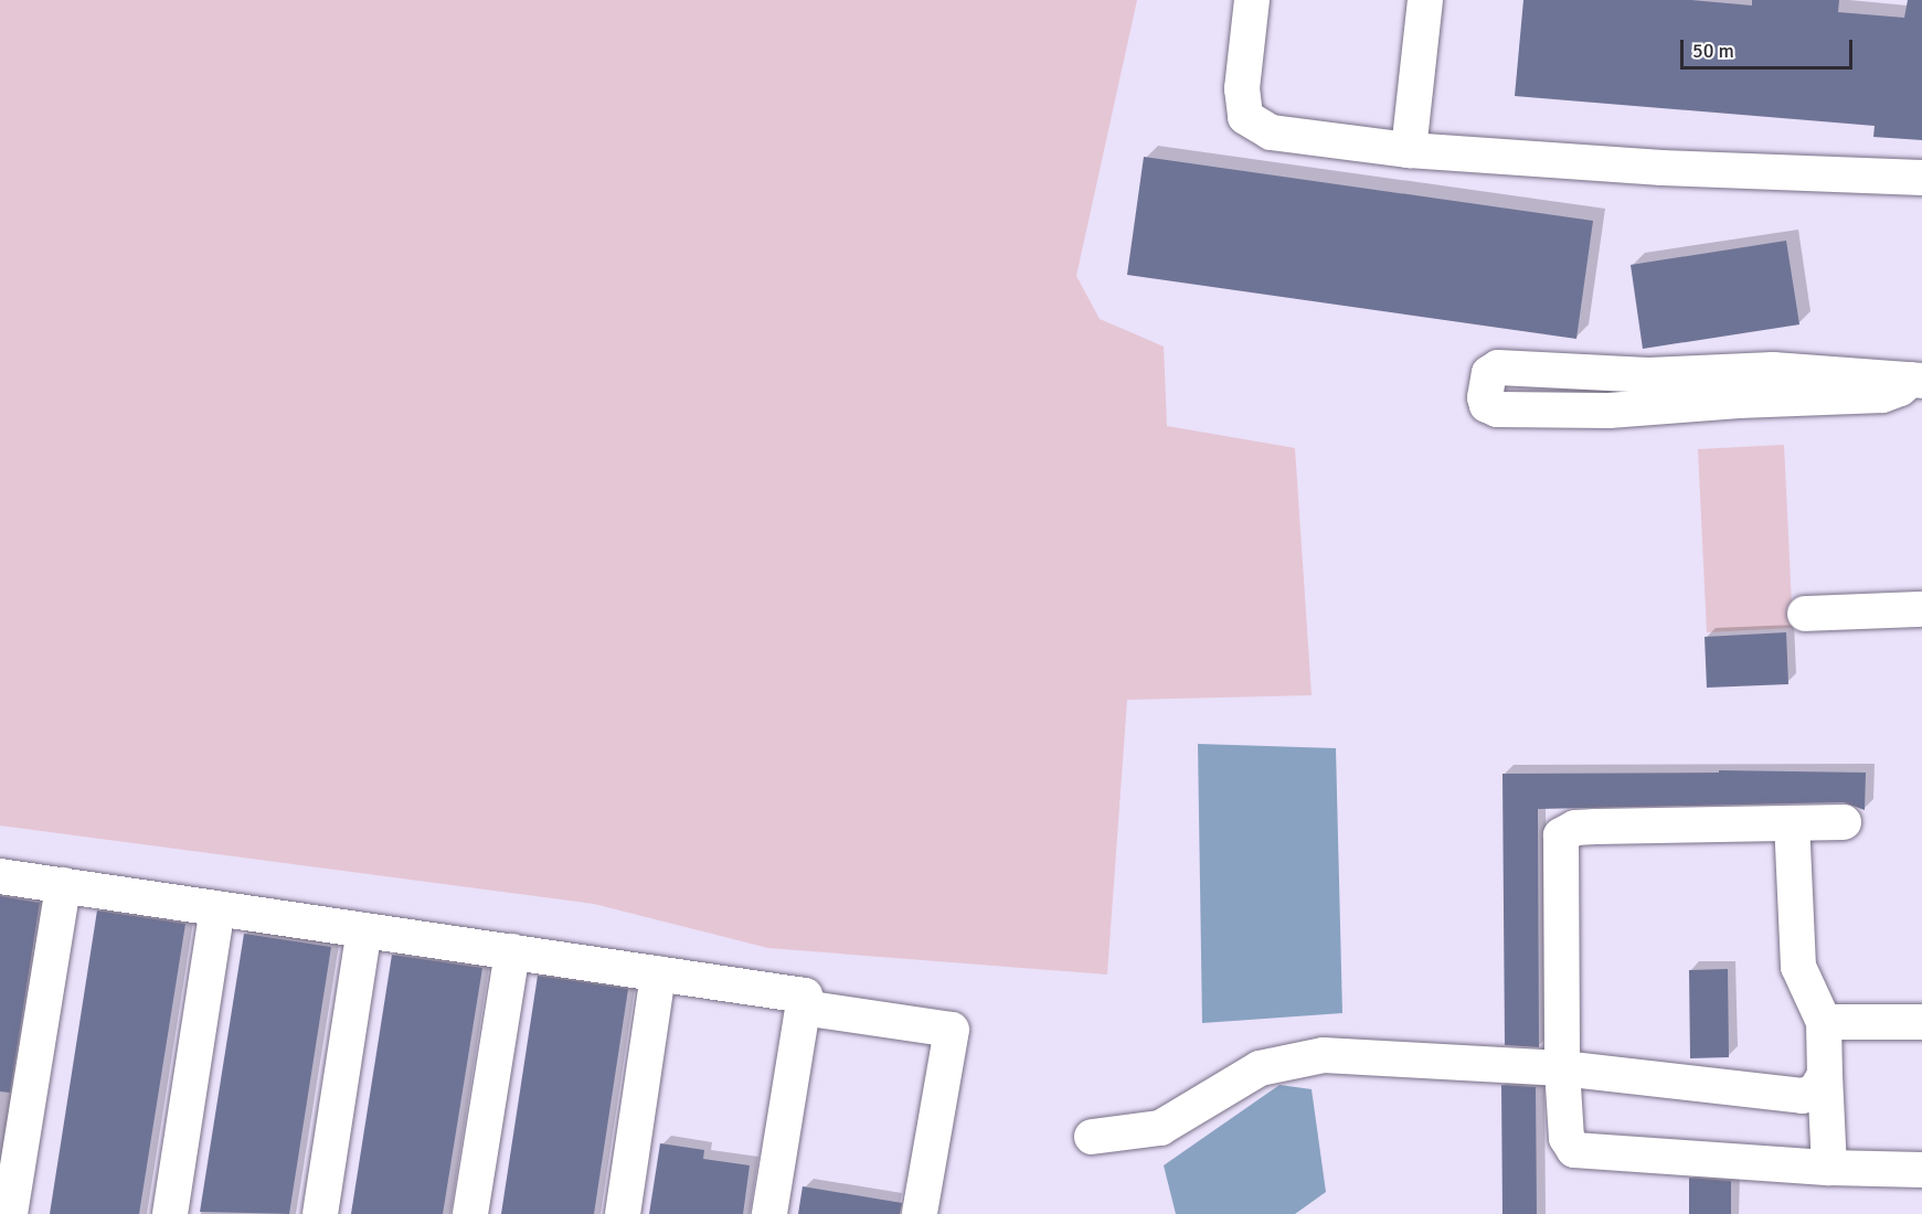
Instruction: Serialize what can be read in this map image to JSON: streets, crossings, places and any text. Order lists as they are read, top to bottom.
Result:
{
  "scale_bar": "50 m"
}
